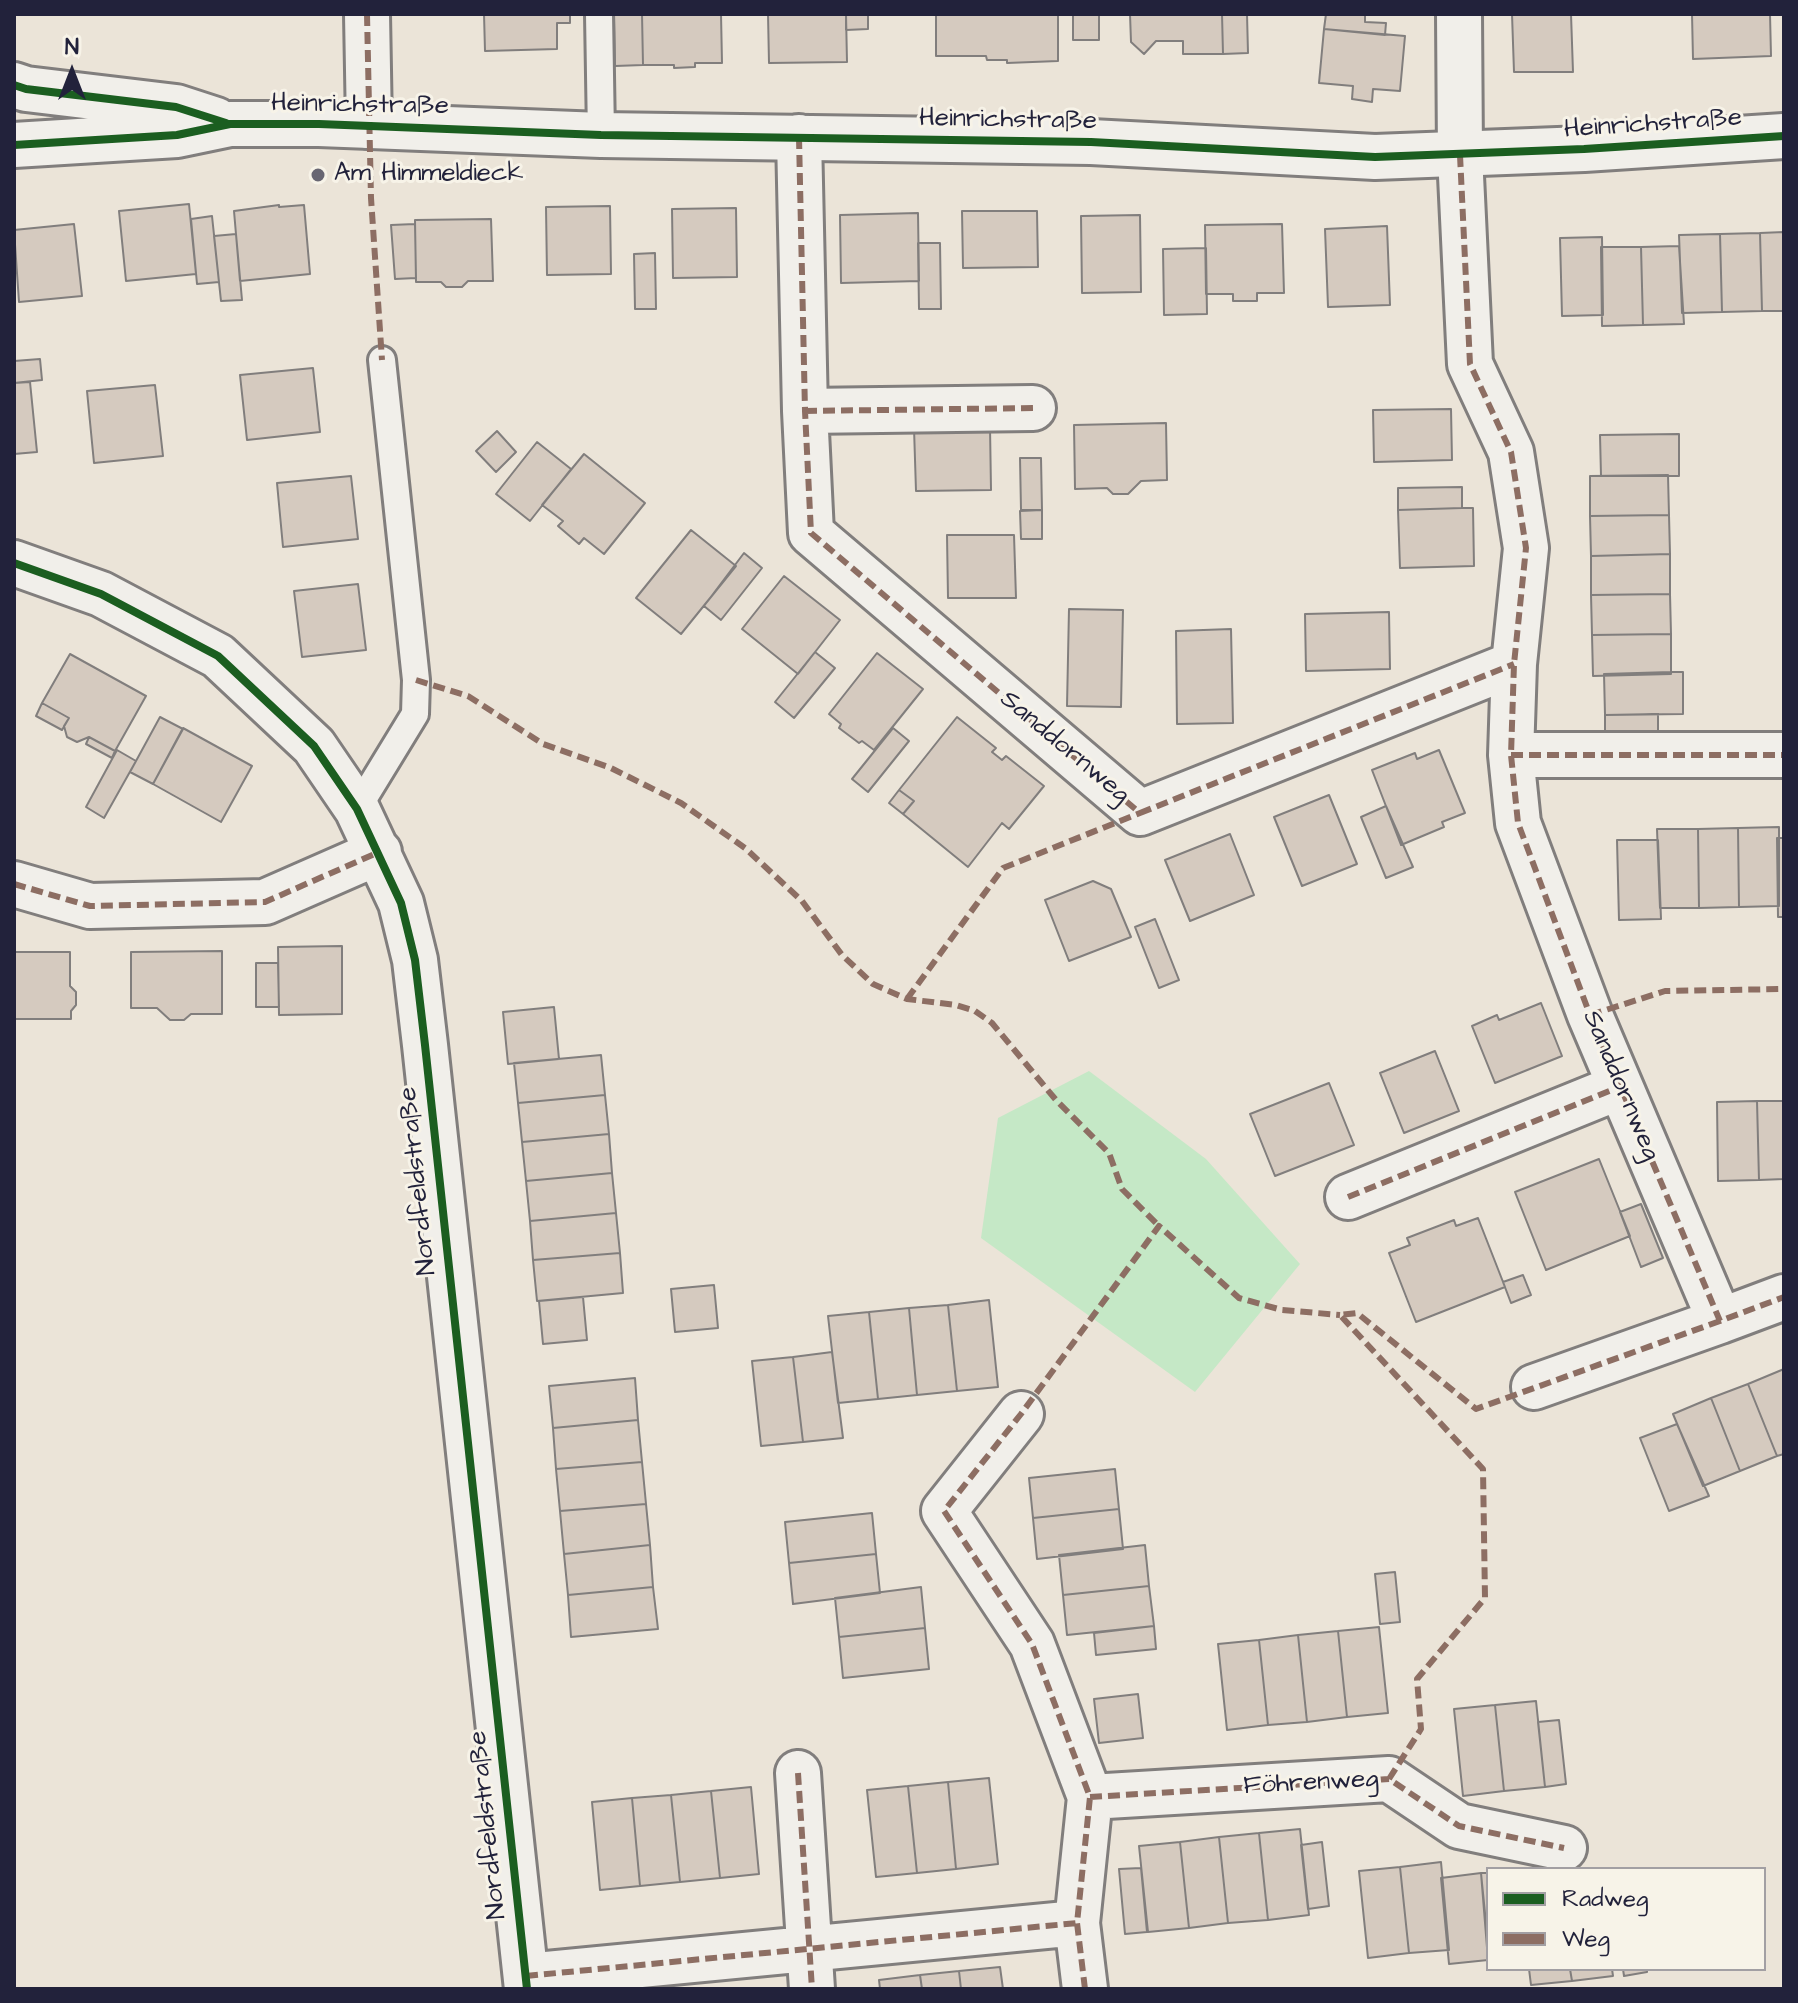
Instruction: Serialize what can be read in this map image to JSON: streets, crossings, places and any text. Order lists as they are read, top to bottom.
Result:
{
  "streets": {
    "street": [
      "Heinrichstraße",
      "Sanddornweg",
      "Nordfeldstraße",
      "Föhrenweg"
    ]
  },
  "crossings": [
    ["Heinrichstraße", "Sanddornweg"]
  ],
  "places": ["Am Himmeldieck"],
  "legend": ["Radweg", "Weg"],
  "north": "top"
}
